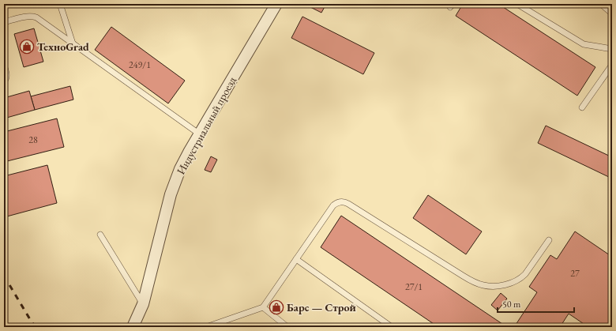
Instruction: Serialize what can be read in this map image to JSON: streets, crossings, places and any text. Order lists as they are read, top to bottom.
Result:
{
  "streets": {
    "street": ["Индустриальный проезд"]
  },
  "places": {
    "shop": ["ТехноGrad", "Барс — Строй"]
  },
  "house_numbers": [
    "249/1",
    "28",
    "27",
    "27/1"
  ],
  "scale_bar": "50 m"
}
